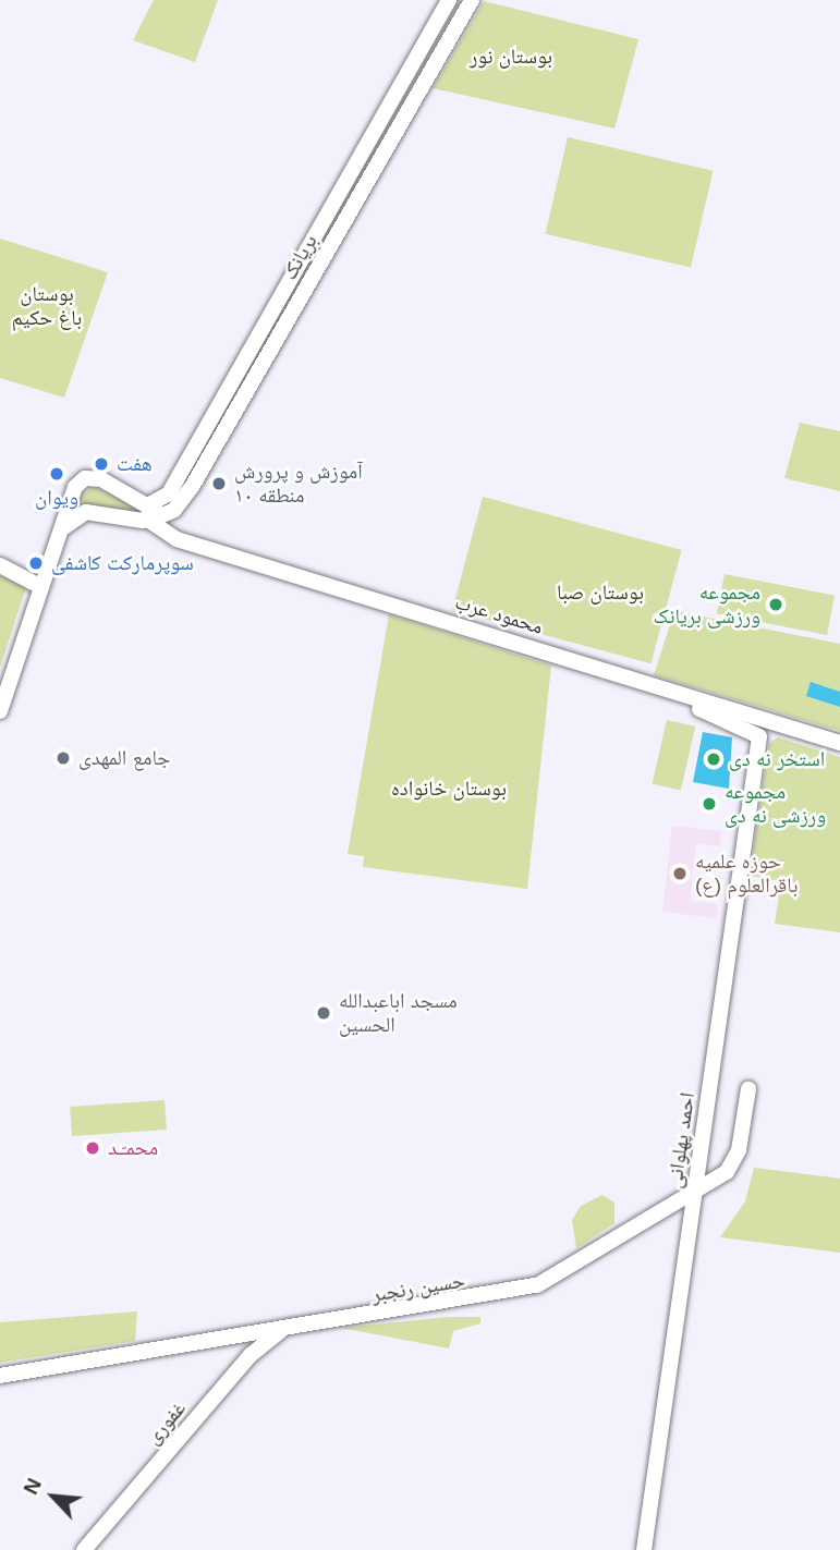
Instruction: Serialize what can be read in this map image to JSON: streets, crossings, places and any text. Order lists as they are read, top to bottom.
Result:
{
  "streets": {
    "main road": [
      "بریانک",
      "محمود عرب",
      "احمد پهلوانی",
      "حسین رنجبر",
      "غفوری"
    ]
  },
  "crossings": [
    ["بریانک", "محمود عرب"],
    ["احمد پهلوانی", "حسین رنجبر"],
    ["حسین رنجبر", "غفوری"]
  ],
  "parks": [
    "بوستان نور",
    "بوستان باغ حکیم",
    "بوستان صبا",
    "بوستان خانواده"
  ],
  "places": [
    "هفت",
    "ویوان",
    "آموزش و پرورش منطقه ۱۰",
    "سوپرمارکت کاشفی",
    "مجموعه ورزشی بریانک",
    "جامع المهدی",
    "استخر نه دی",
    "مجموعه ورزشی نه دی",
    "حوزه علمیه باقرالعلوم (ع)",
    "مسجد اباعبدالله الحسین",
    "محمـّـد"
  ],
  "north": "top left"
}
